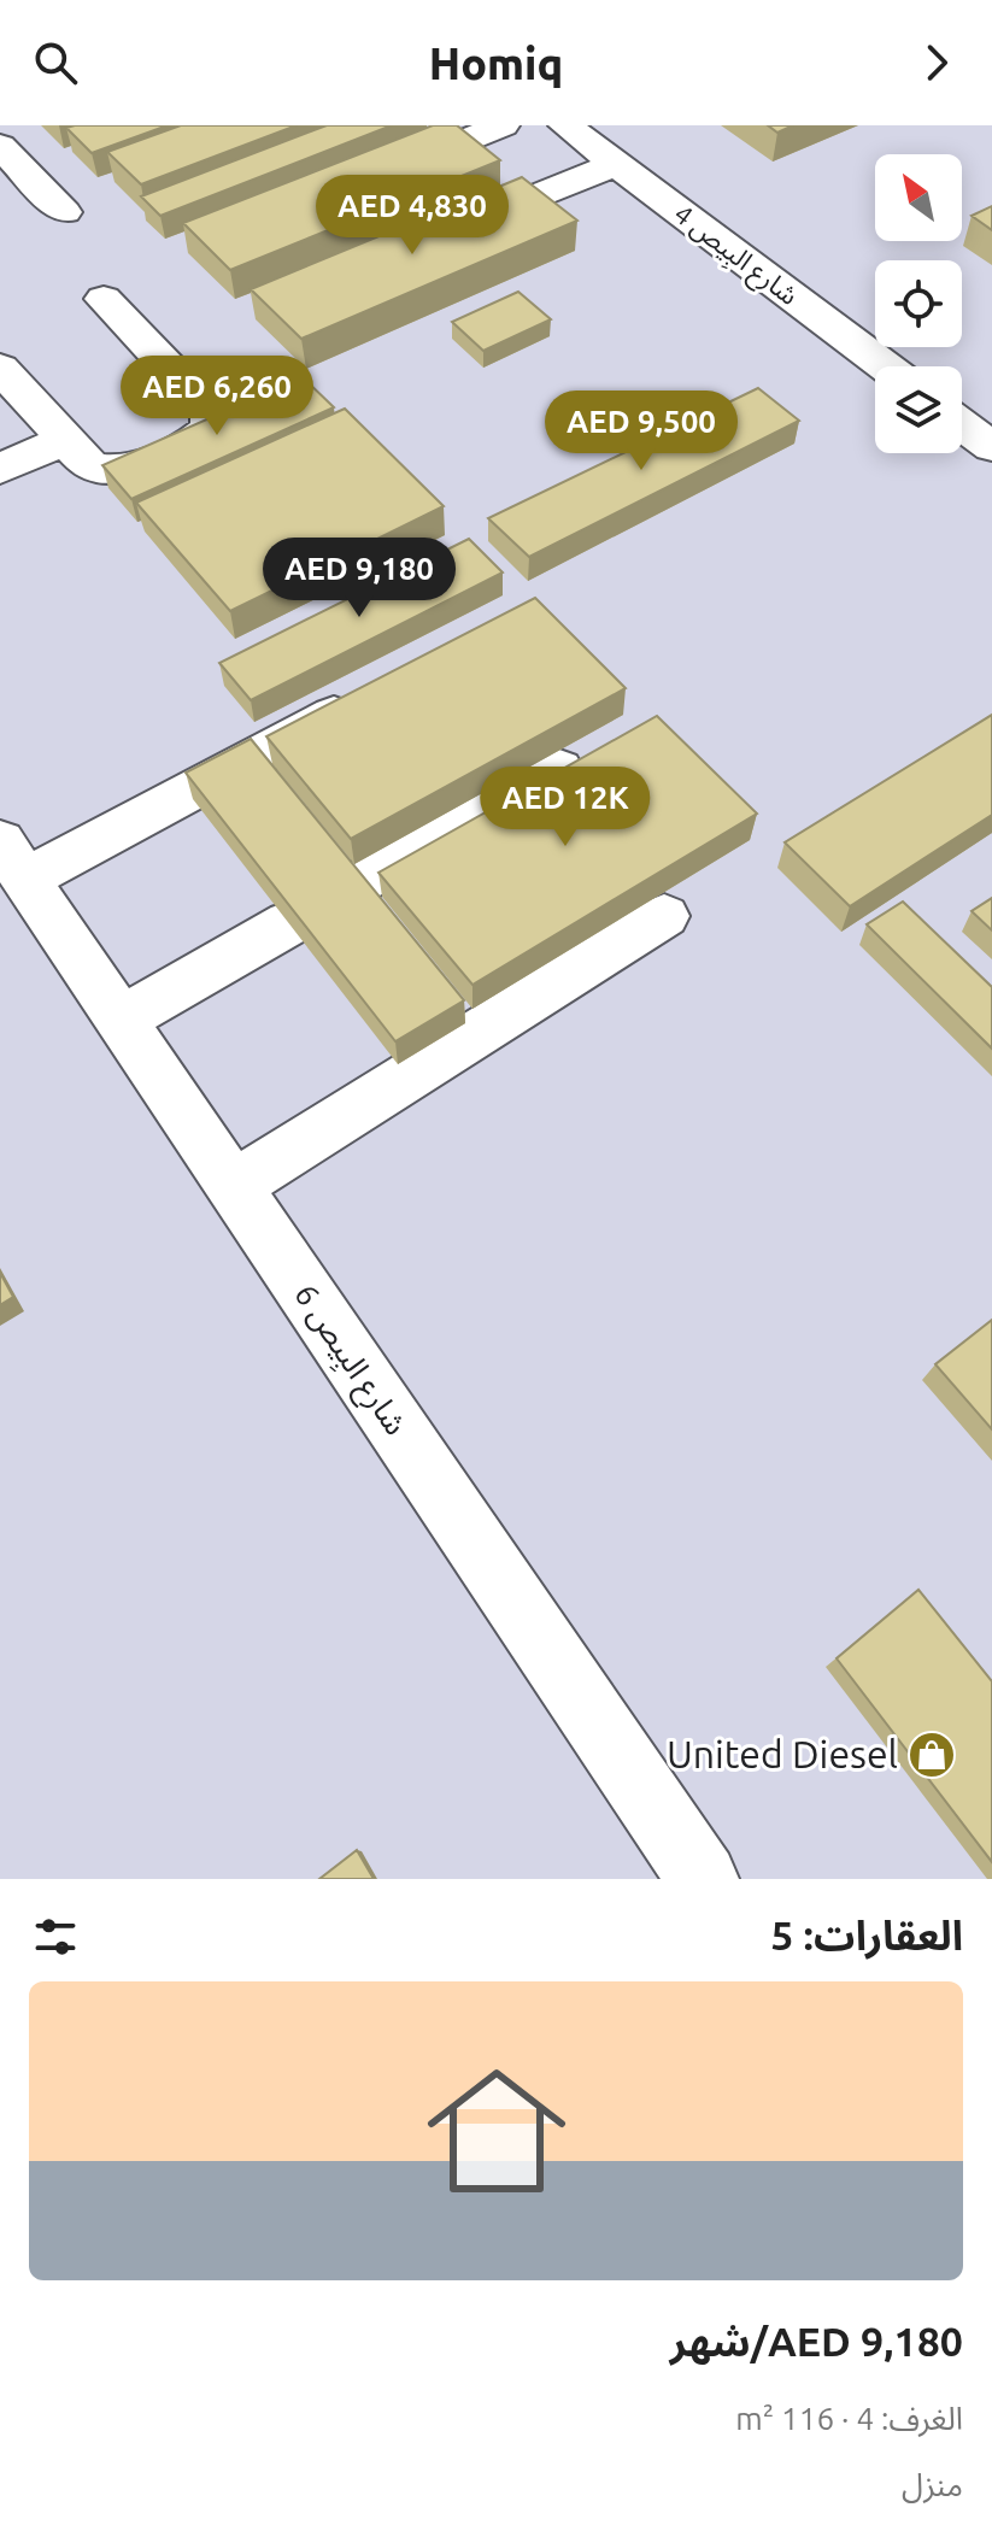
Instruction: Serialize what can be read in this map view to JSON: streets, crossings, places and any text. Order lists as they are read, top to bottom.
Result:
{
  "streets": {
    "street": ["شارع البِيص 4", "شارع البِيص 6"]
  },
  "places": {
    "shop": ["United Diesel"]
  },
  "north": "top left",
  "page": {
    "header": "Homiq",
    "price": [
      "AED 4,830",
      "AED 6,260",
      "AED 9,500",
      "AED 9,180",
      "AED 12K"
    ],
    "heading": "العقارات: 5",
    "list": [
      {
        "name": "AED 9,180/شهر",
        "note": "الغرف: 4 · 116 m² · منزل"
      }
    ]
  }
}
